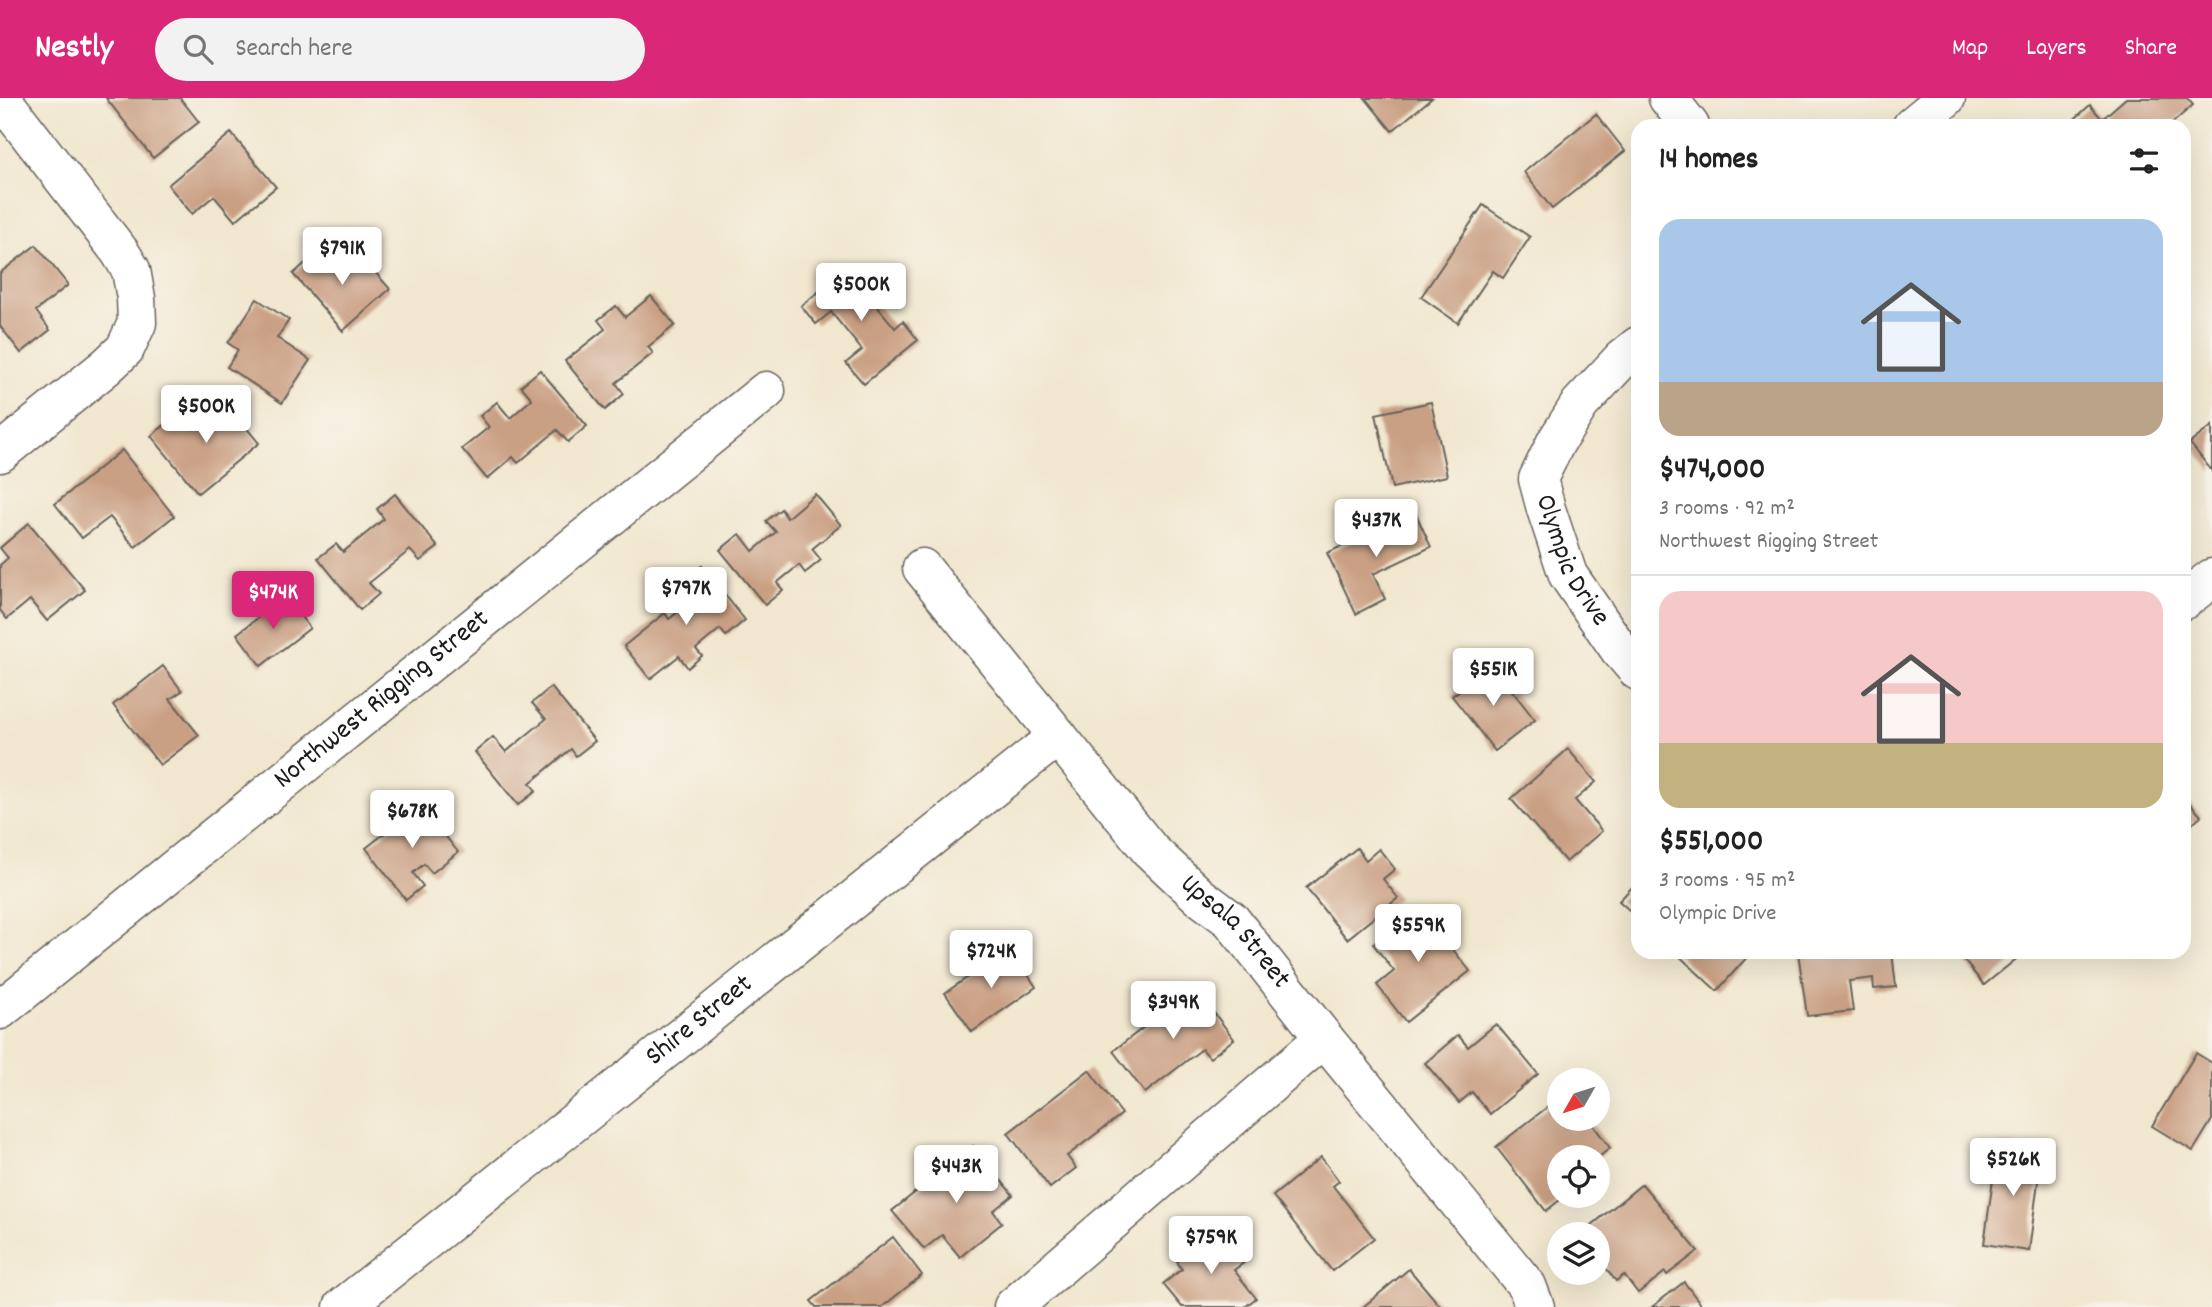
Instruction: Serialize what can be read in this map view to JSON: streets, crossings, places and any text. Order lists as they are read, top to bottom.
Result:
{
  "streets": {
    "street": [
      "Olympic Drive",
      "Northwest Rigging Street",
      "Upsala Street",
      "Shire Street"
    ]
  },
  "crossings": [
    ["Upsala Street", "Shire Street"]
  ],
  "north": "bottom left",
  "page": {
    "header": "Nestly",
    "search": "Search here",
    "nav": ["Map", "Layers", "Share"],
    "heading": "14 homes",
    "list": [
      {
        "name": "$474,000",
        "note": "3 rooms · 92 m² · Northwest Rigging Street"
      },
      {
        "name": "$551,000",
        "note": "3 rooms · 95 m² · Olympic Drive"
      }
    ],
    "price": [
      "$791K",
      "$500K",
      "$500K",
      "$437K",
      "$797K",
      "$474K",
      "$551K",
      "$678K",
      "$559K",
      "$724K",
      "$349K",
      "$526K",
      "$443K",
      "$759K"
    ]
  }
}
